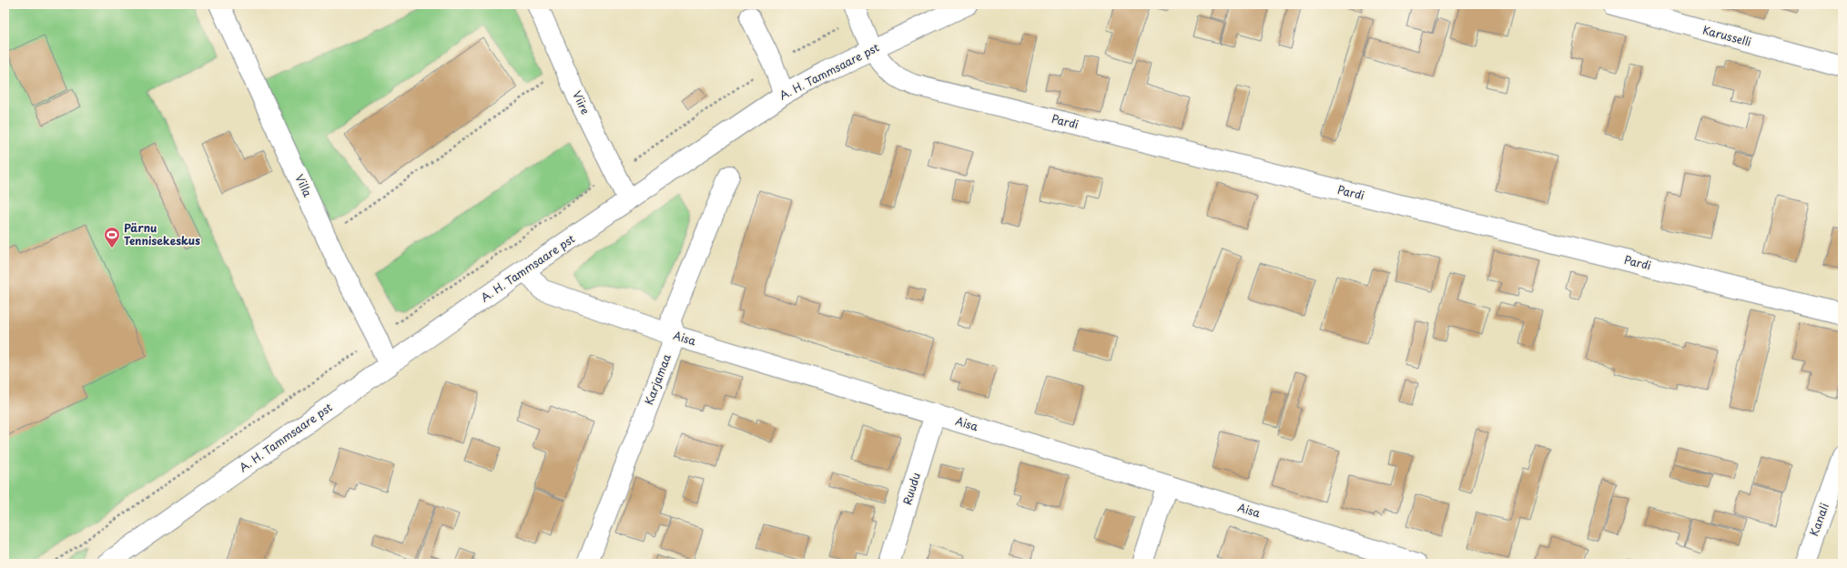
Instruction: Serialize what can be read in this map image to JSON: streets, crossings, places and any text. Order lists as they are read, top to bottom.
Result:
{
  "streets": {
    "street": [
      "Karusselli",
      "A. H. Tammsaare pst",
      "Viire",
      "Pardi",
      "Villa",
      "Aisa",
      "Karjamaa",
      "Ruudu",
      "Kanali"
    ]
  },
  "crossings": [
    ["A. H. Tammsaare pst", "Viire"],
    ["A. H. Tammsaare pst", "Pardi"],
    ["A. H. Tammsaare pst", "Villa"],
    ["A. H. Tammsaare pst", "Aisa"],
    ["Aisa", "Karjamaa"],
    ["Aisa", "Ruudu"]
  ],
  "places": {
    "sports": ["Pärnu Tennisekeskus"]
  }
}
